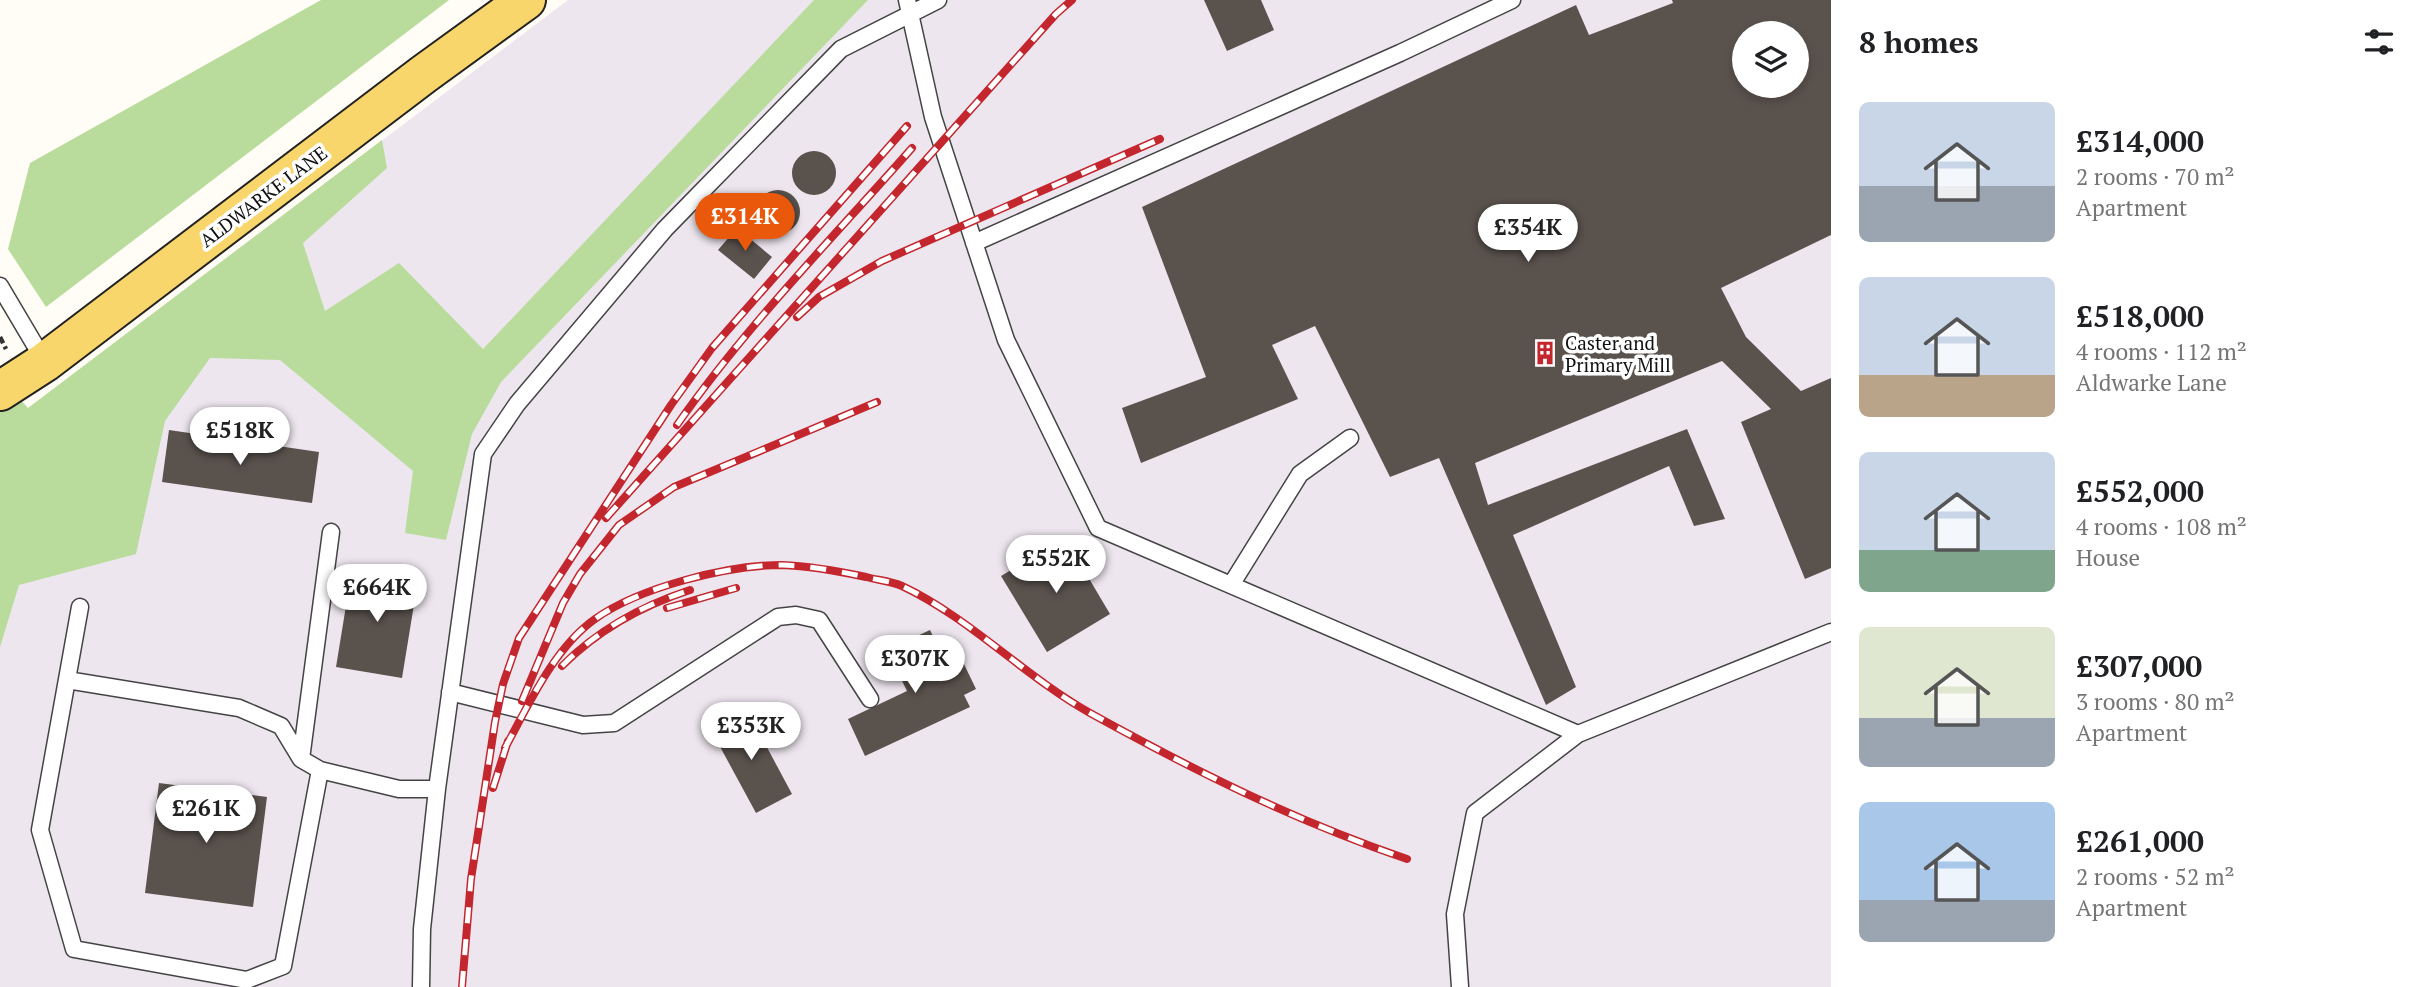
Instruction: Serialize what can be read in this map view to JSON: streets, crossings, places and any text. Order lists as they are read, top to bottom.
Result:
{
  "streets": {
    "main road": ["ALDWARKE LANE"]
  },
  "places": {
    "building": ["Caster and Primary Mill"]
  },
  "page": {
    "heading": "8 homes",
    "list": [
      {
        "name": "£314,000",
        "note": "2 rooms · 70 m² · Apartment"
      },
      {
        "name": "£518,000",
        "note": "4 rooms · 112 m² · Aldwarke Lane"
      },
      {
        "name": "£552,000",
        "note": "4 rooms · 108 m² · House"
      },
      {
        "name": "£307,000",
        "note": "3 rooms · 80 m² · Apartment"
      },
      {
        "name": "£261,000",
        "note": "2 rooms · 52 m² · Apartment"
      }
    ],
    "price": [
      "£314K",
      "£354K",
      "£518K",
      "£552K",
      "£664K",
      "£307K",
      "£353K",
      "£261K"
    ]
  }
}
